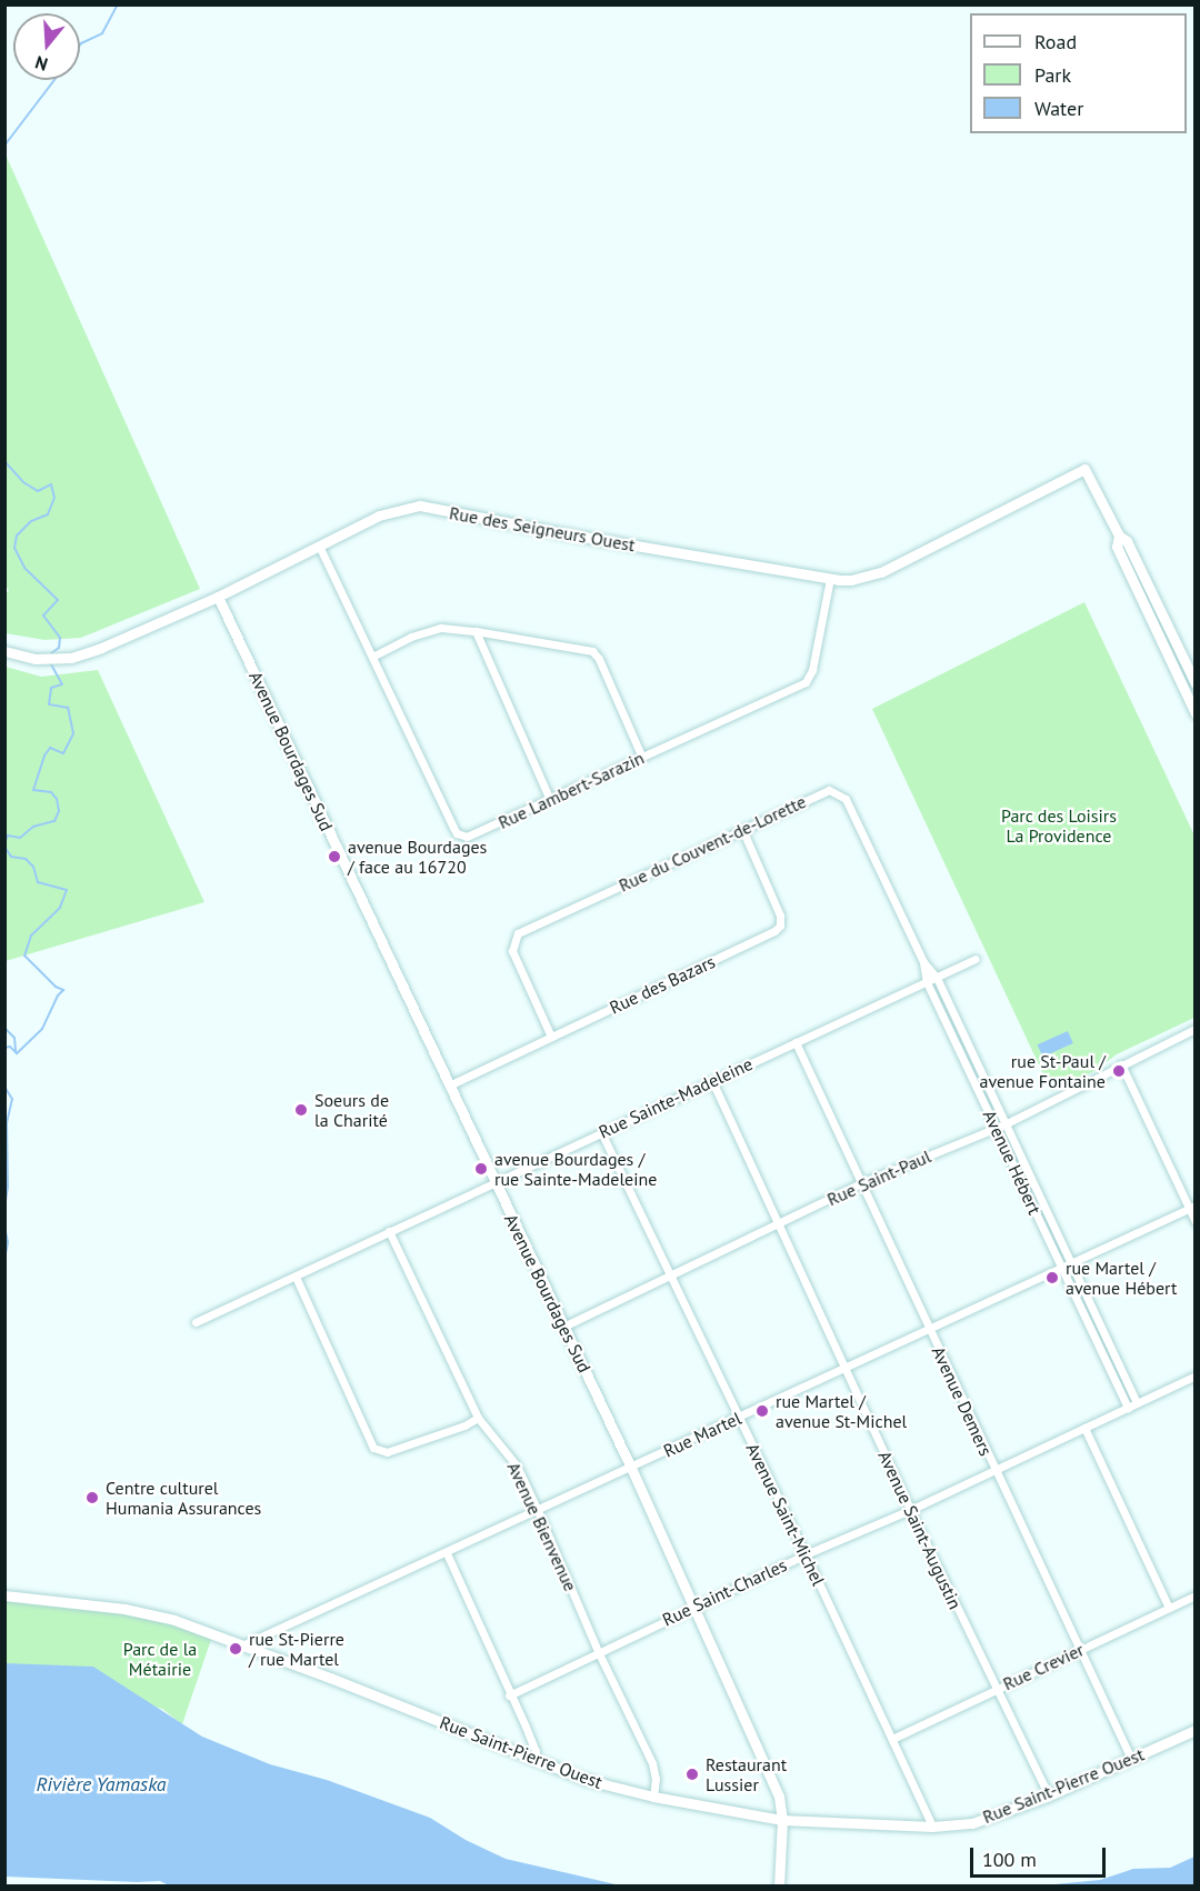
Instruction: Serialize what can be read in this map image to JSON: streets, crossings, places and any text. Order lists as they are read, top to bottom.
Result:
{
  "streets": {
    "street": [
      "Rue des Seigneurs Ouest",
      "Avenue Bourdages Sud",
      "Rue Lambert-Sarazin",
      "Rue du Couvent-de-Lorette",
      "Rue des Bazars",
      "Rue Sainte-Madeleine",
      "Avenue Hébert",
      "Rue Saint-Paul",
      "Avenue Demers",
      "Rue Martel",
      "Avenue Saint-Michel",
      "Avenue Bienvenue",
      "Avenue Saint-Augustin",
      "Rue Saint-Charles",
      "Rue Crevier",
      "Rue Saint-Pierre Ouest"
    ]
  },
  "crossings": [
    ["Rue des Seigneurs Ouest", "Avenue Bourdages Sud"],
    ["Rue des Seigneurs Ouest", "Rue Lambert-Sarazin"],
    ["Avenue Bourdages Sud", "Rue des Bazars"],
    ["Avenue Bourdages Sud", "Rue Sainte-Madeleine"],
    ["Avenue Bourdages Sud", "Rue Saint-Paul"],
    ["Avenue Bourdages Sud", "Rue Martel"],
    ["Avenue Bourdages Sud", "Rue Saint-Charles"],
    ["Avenue Bourdages Sud", "Rue Saint-Pierre Ouest"],
    ["Rue du Couvent-de-Lorette", "Rue des Bazars"],
    ["Rue du Couvent-de-Lorette", "Avenue Hébert"],
    ["Rue Sainte-Madeleine", "Avenue Hébert"],
    ["Rue Sainte-Madeleine", "Avenue Demers"],
    ["Rue Sainte-Madeleine", "Avenue Saint-Michel"],
    ["Rue Sainte-Madeleine", "Avenue Bienvenue"],
    ["Rue Sainte-Madeleine", "Avenue Saint-Augustin"],
    ["Avenue Hébert", "Rue Saint-Paul"],
    ["Avenue Hébert", "Rue Martel"],
    ["Avenue Hébert", "Rue Saint-Charles"],
    ["Rue Saint-Paul", "Avenue Demers"],
    ["Rue Saint-Paul", "Avenue Saint-Michel"],
    ["Rue Saint-Paul", "Avenue Saint-Augustin"],
    ["Avenue Demers", "Rue Martel"],
    ["Avenue Demers", "Rue Saint-Charles"],
    ["Avenue Demers", "Rue Crevier"],
    ["Avenue Demers", "Rue Saint-Pierre Ouest"],
    ["Rue Martel", "Avenue Saint-Michel"],
    ["Rue Martel", "Avenue Bienvenue"],
    ["Rue Martel", "Avenue Saint-Augustin"],
    ["Rue Martel", "Rue Saint-Pierre Ouest"],
    ["Avenue Saint-Michel", "Rue Saint-Charles"],
    ["Avenue Saint-Michel", "Rue Crevier"],
    ["Avenue Saint-Michel", "Rue Saint-Pierre Ouest"],
    ["Avenue Bienvenue", "Rue Saint-Charles"],
    ["Avenue Bienvenue", "Rue Saint-Pierre Ouest"],
    ["Avenue Saint-Augustin", "Rue Saint-Charles"],
    ["Avenue Saint-Augustin", "Rue Crevier"],
    ["Avenue Saint-Augustin", "Rue Saint-Pierre Ouest"]
  ],
  "water": ["Rivière Yamaska"],
  "parks": ["Parc des Loisirs La Providence", "Parc de la Métairie"],
  "places": [
    "avenue Bourdages / face au 16720",
    "rue St-Paul / avenue Fontaine",
    "Soeurs de la Charité",
    "avenue Bourdages / rue Sainte-Madeleine",
    "rue Martel / avenue Hébert",
    "rue Martel / avenue St-Michel",
    "Centre culturel Humania Assurances",
    "rue St-Pierre / rue Martel",
    "Restaurant Lussier"
  ],
  "legend": ["Road", "Park", "Water"],
  "scale_bar": "100 m",
  "north": "bottom"
}
